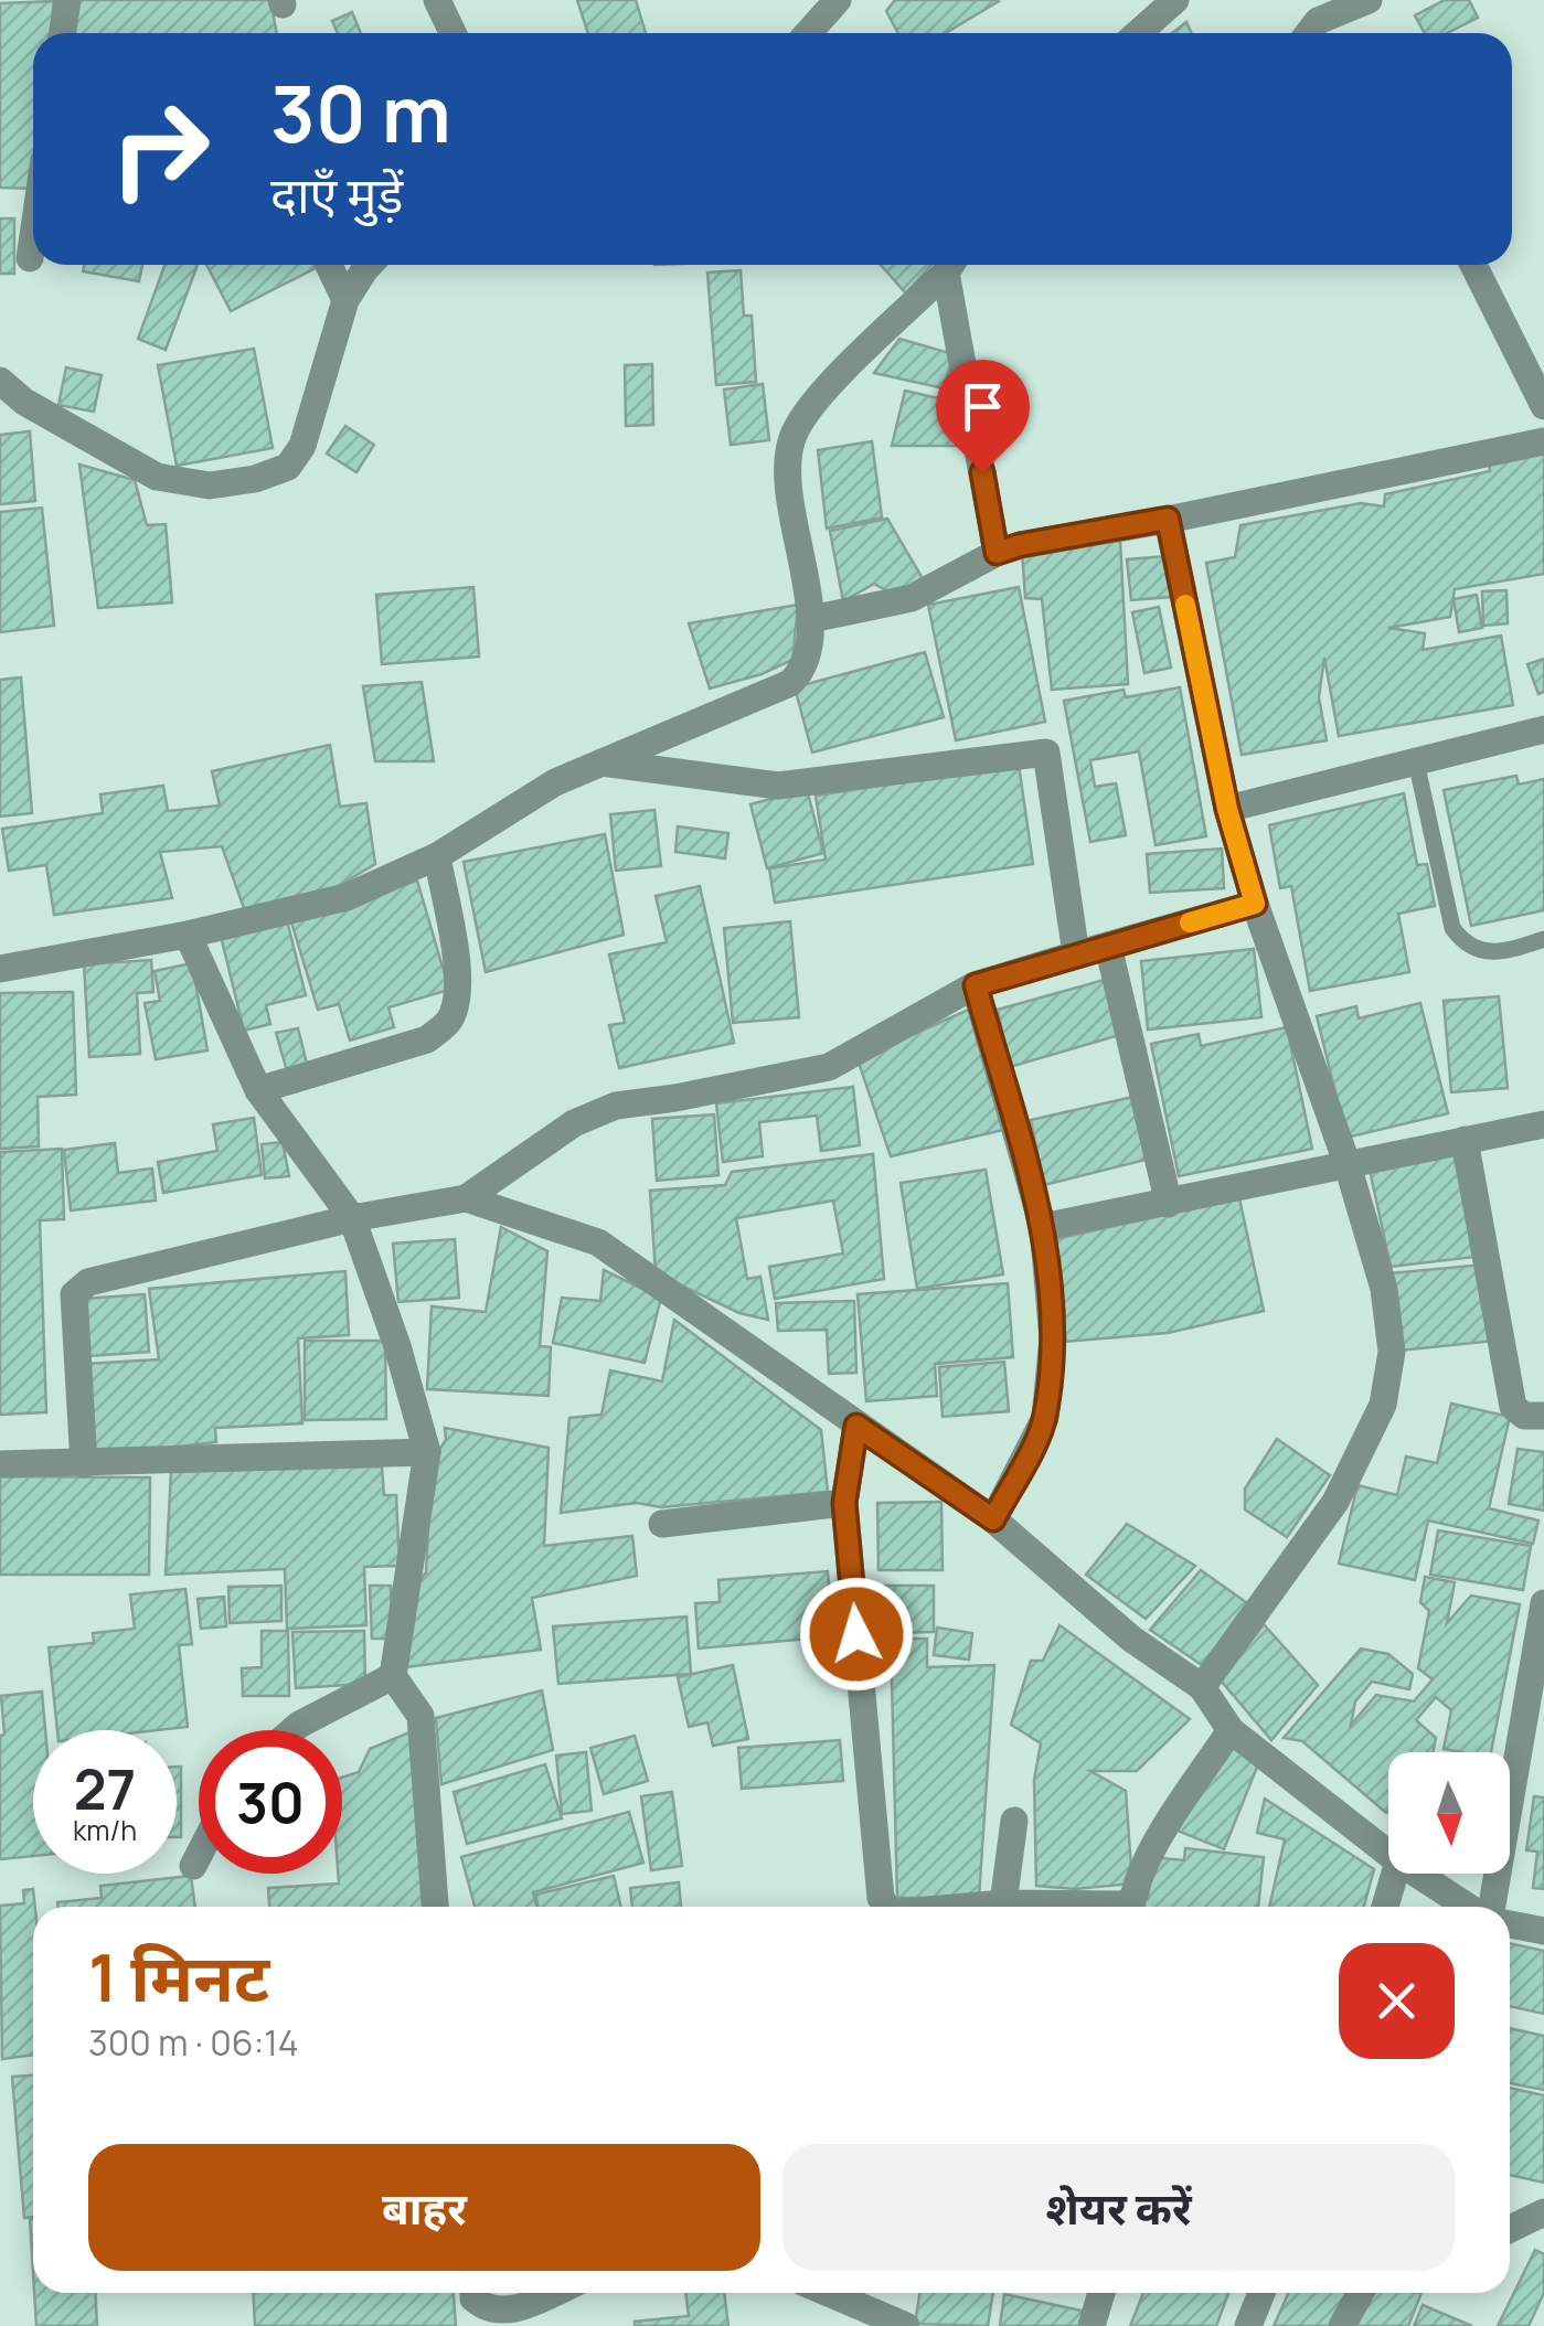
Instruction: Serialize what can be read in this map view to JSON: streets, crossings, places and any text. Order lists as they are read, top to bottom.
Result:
{
  "north": "bottom",
  "page": {
    "turn": ["30 m", "दाएँ मुड़ें"],
    "speed": "27 km/h",
    "limit": "30",
    "heading": ["1 मिनट", "300 m · 06:14"],
    "buttons": ["बाहर", "शेयर करें"]
  }
}
